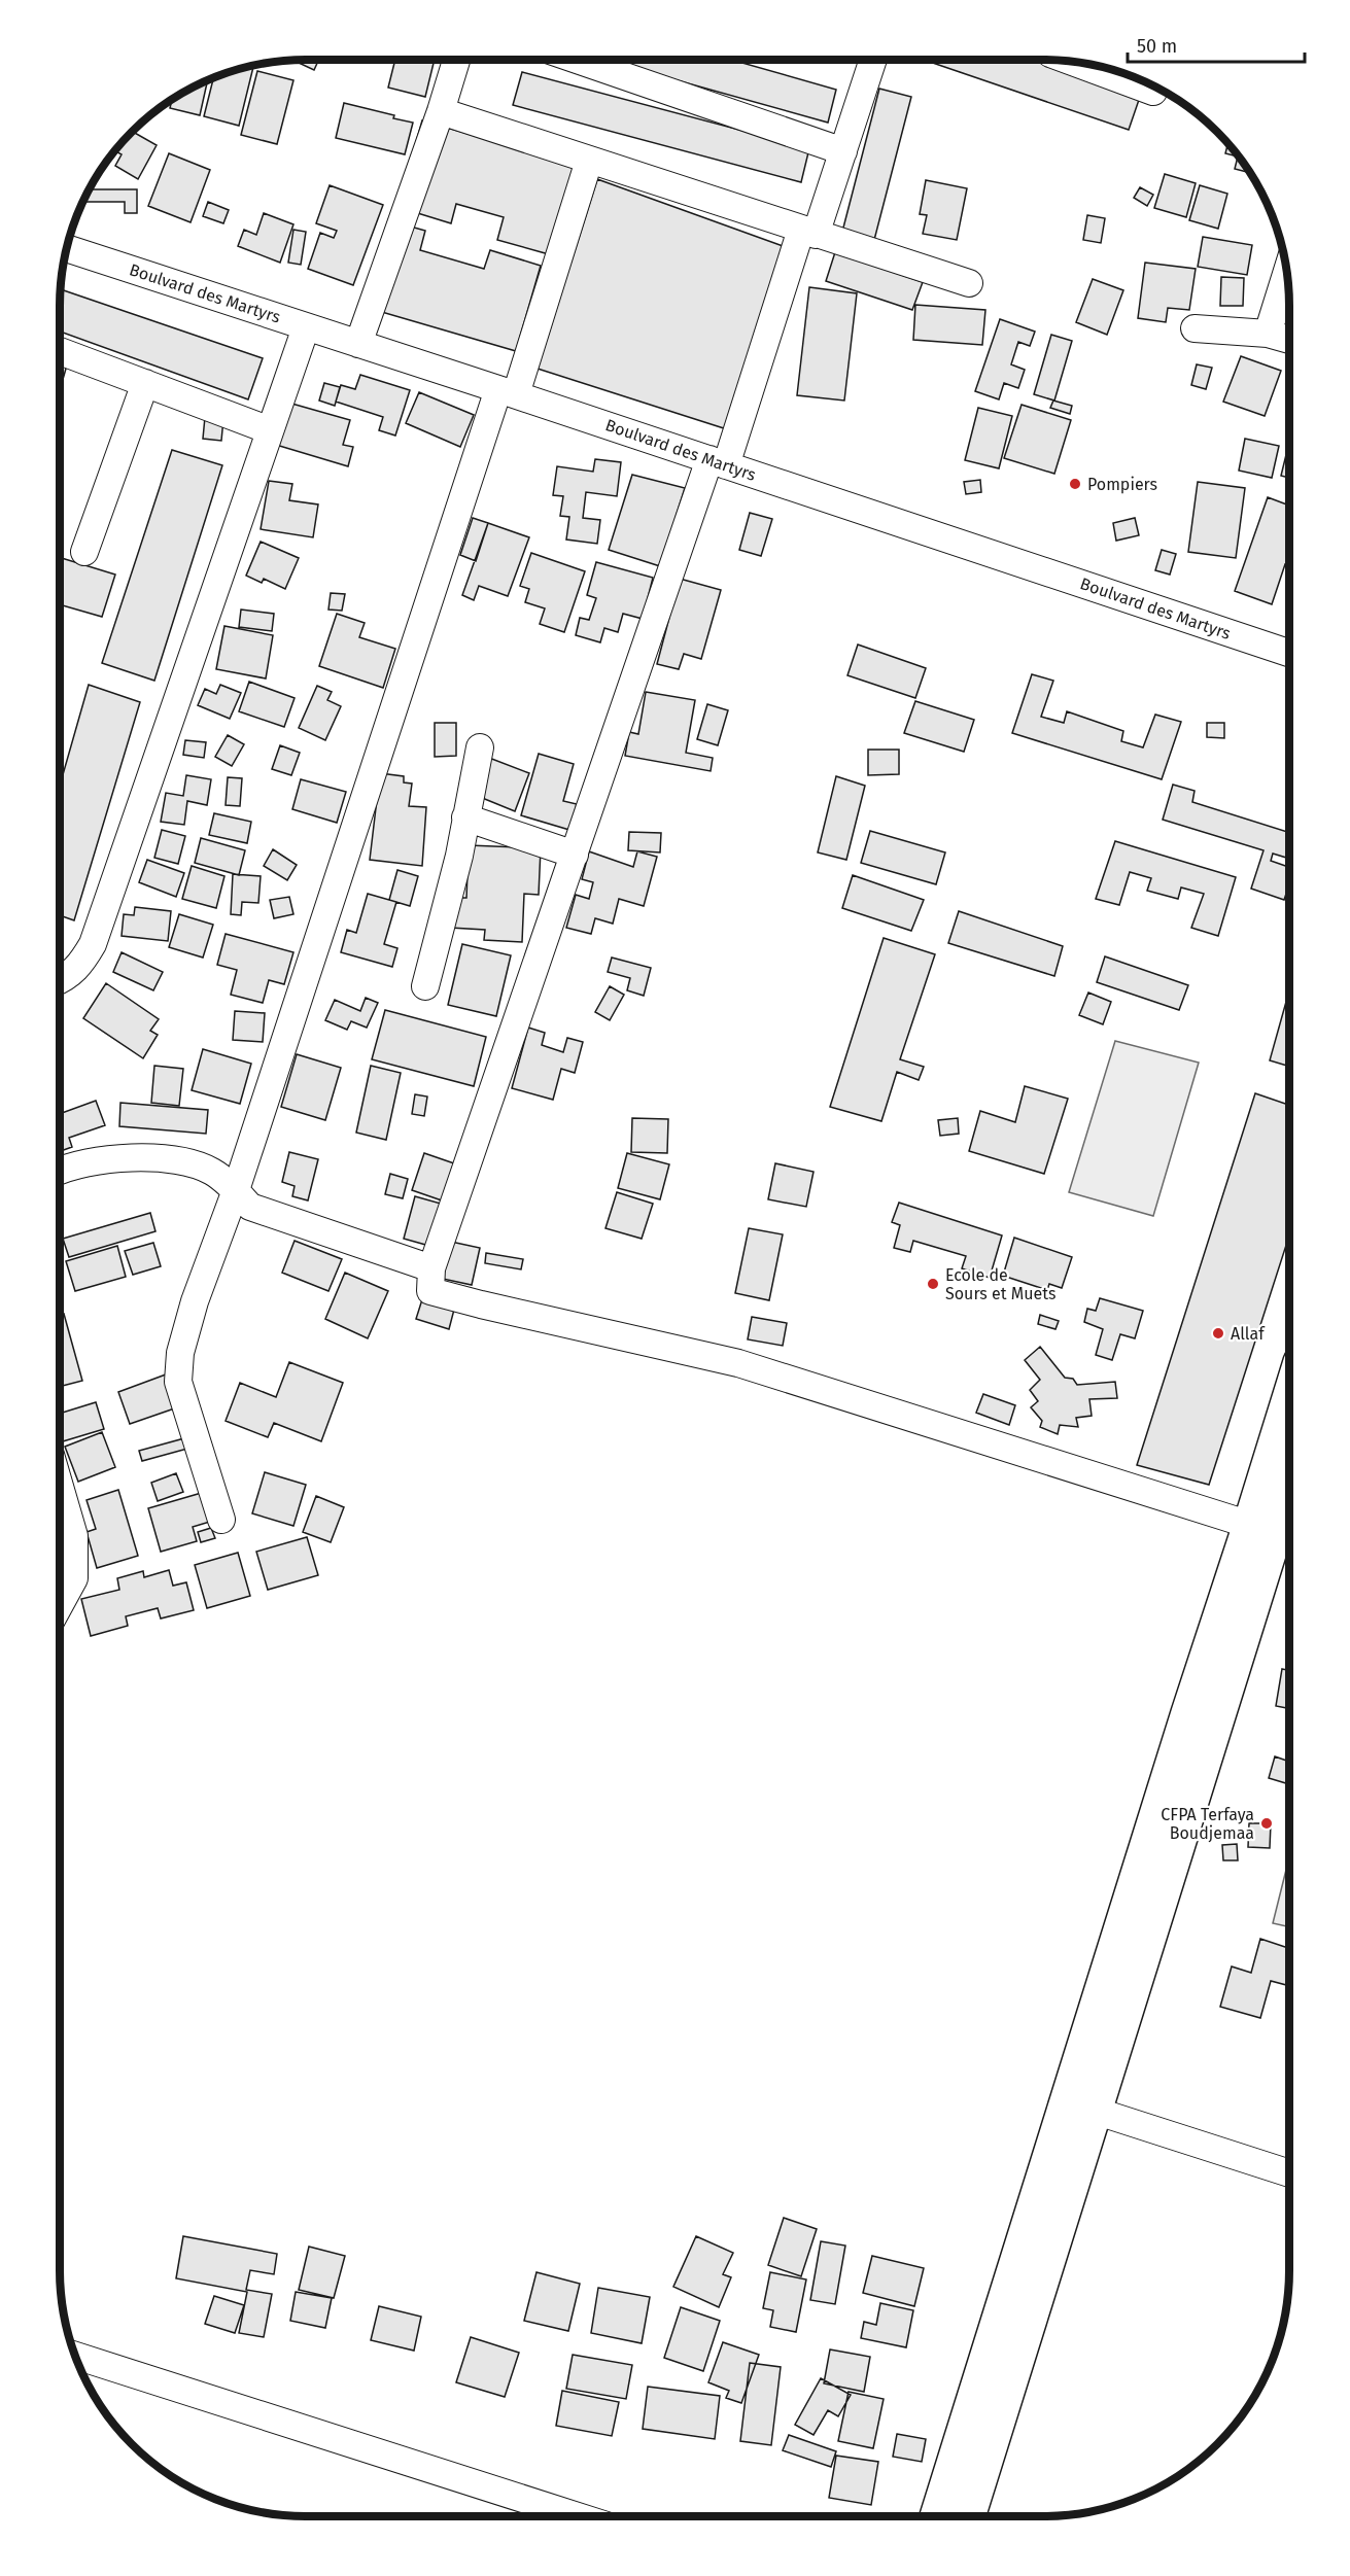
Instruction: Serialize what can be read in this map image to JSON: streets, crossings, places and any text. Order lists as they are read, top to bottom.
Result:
{
  "streets": {
    "street": ["Boulvard des Martyrs"]
  },
  "places": [
    "Pompiers",
    "Ecole de Sours et Muets",
    "Allaf",
    "CFPA Terfaya Boudjemaa"
  ],
  "scale_bar": "50 m"
}
